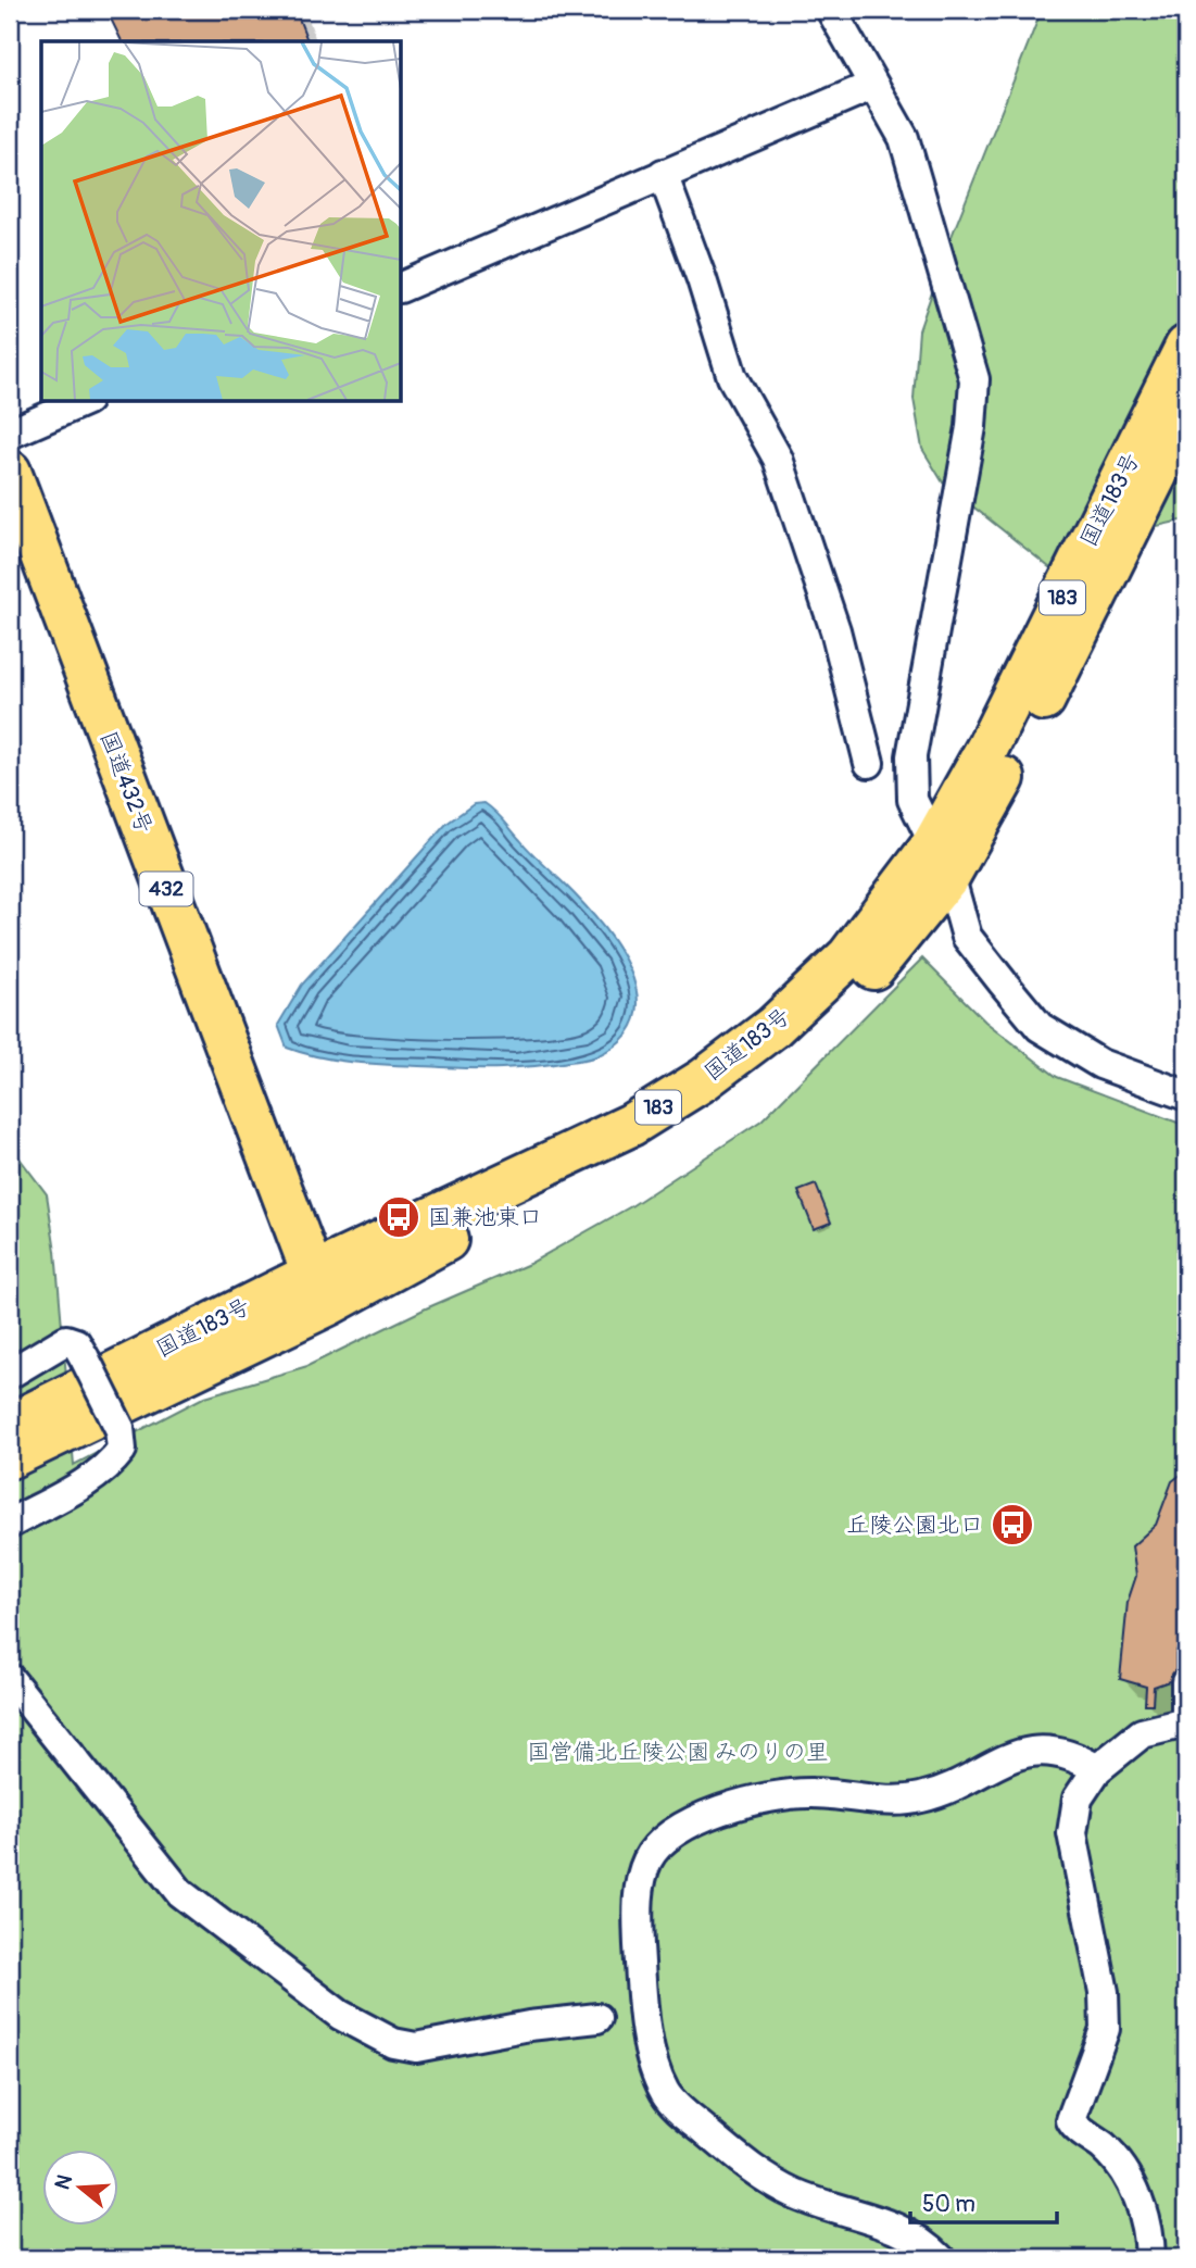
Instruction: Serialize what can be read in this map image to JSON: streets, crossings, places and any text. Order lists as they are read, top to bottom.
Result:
{
  "streets": {
    "highway": [
      "国道183号",
      "183",
      "国道432号",
      "432"
    ]
  },
  "crossings": [
    ["国道183号", "国道432号"]
  ],
  "parks": ["国営備北丘陵公園 みのりの里"],
  "places": {
    "bus stop": ["国兼池東口", "丘陵公園北口"]
  },
  "scale_bar": "50 m",
  "north": "left"
}
